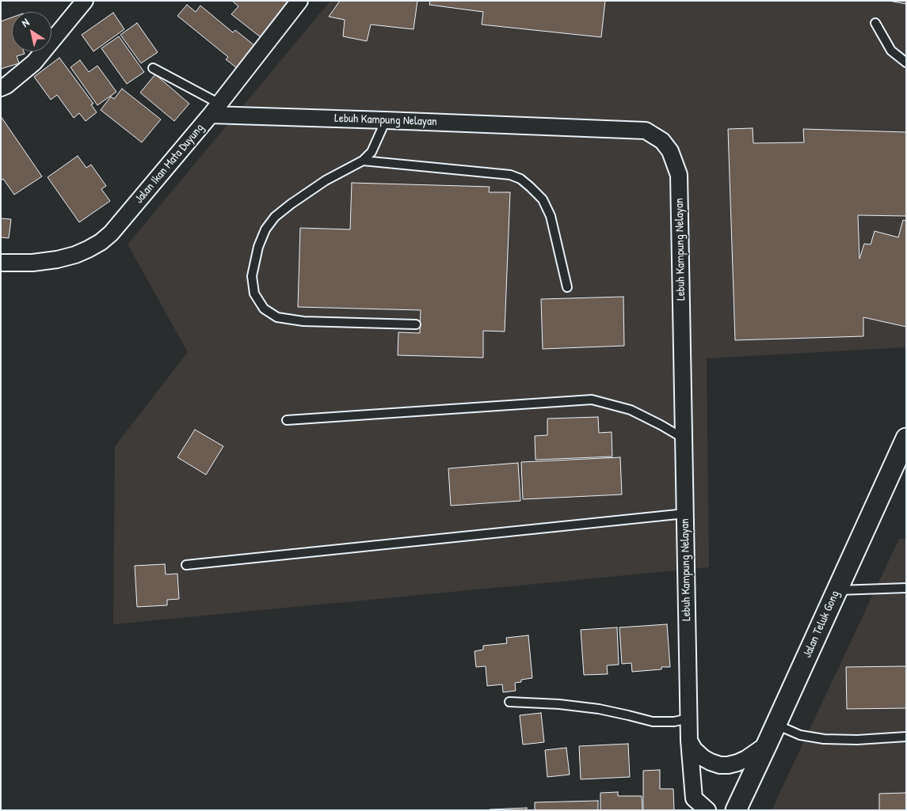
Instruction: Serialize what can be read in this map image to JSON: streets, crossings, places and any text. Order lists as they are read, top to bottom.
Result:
{
  "streets": {
    "street": ["Lebuh Kampung Nelayan", "Jalan Ikan Mata Duyung", "Jalan Teluk Gong"]
  },
  "crossings": [
    ["Lebuh Kampung Nelayan", "Jalan Ikan Mata Duyung"]
  ],
  "north": "top left"
}
